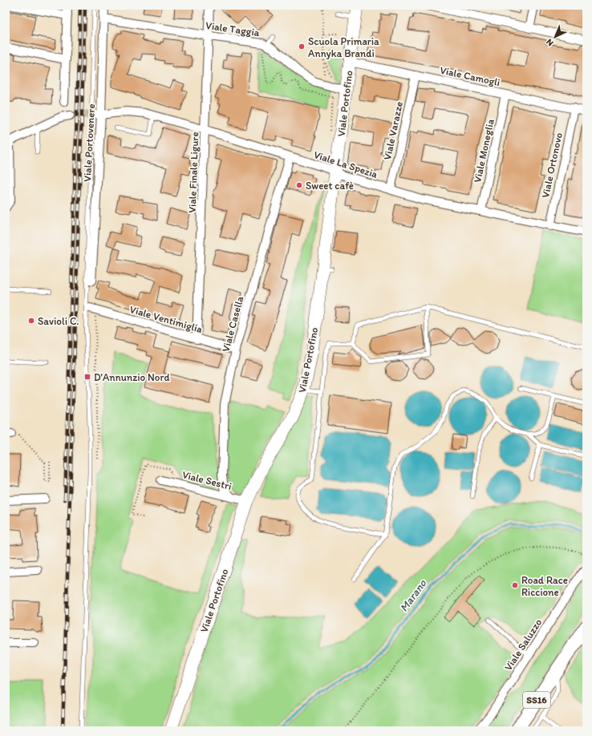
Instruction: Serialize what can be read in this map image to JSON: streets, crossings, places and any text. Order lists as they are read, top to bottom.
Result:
{
  "streets": {
    "main road": ["SS16"],
    "street": [
      "Viale Taggia",
      "Viale Camogli",
      "Viale Portofino",
      "Viale Varazze",
      "Viale Portovenere",
      "Viale Moneglia",
      "Viale La Spezia",
      "Viale Ortonovo",
      "Viale Finale Ligure",
      "Viale Ventimiglia",
      "Viale Casella",
      "Viale Sestri",
      "Viale Saluzzo"
    ]
  },
  "crossings": [
    ["Viale Taggia", "Viale Portofino"],
    ["Viale Taggia", "Viale Portovenere"],
    ["Viale Taggia", "Viale Finale Ligure"],
    ["Viale Camogli", "Viale Portofino"],
    ["Viale Camogli", "Viale Varazze"],
    ["Viale Camogli", "Viale Moneglia"],
    ["Viale Camogli", "Viale Ortonovo"],
    ["Viale Portofino", "Viale La Spezia"],
    ["Viale Portofino", "Viale Sestri"],
    ["Viale Varazze", "Viale La Spezia"],
    ["Viale Portovenere", "Viale La Spezia"],
    ["Viale Moneglia", "Viale La Spezia"],
    ["Viale La Spezia", "Viale Ortonovo"],
    ["Viale La Spezia", "Viale Finale Ligure"],
    ["Viale La Spezia", "Viale Casella"],
    ["Viale Finale Ligure", "Viale Ventimiglia"],
    ["Viale Ventimiglia", "Viale Casella"],
    ["Viale Casella", "Viale Sestri"]
  ],
  "water": ["Marano"],
  "places": {
    "other": [
      "Scuola Primaria Annyka Brandi",
      "Sweet cafè",
      "Savioli C.",
      "Road Race Riccione"
    ],
    "transit": ["D'Annunzio Nord"]
  },
  "north": "bottom left"
}
